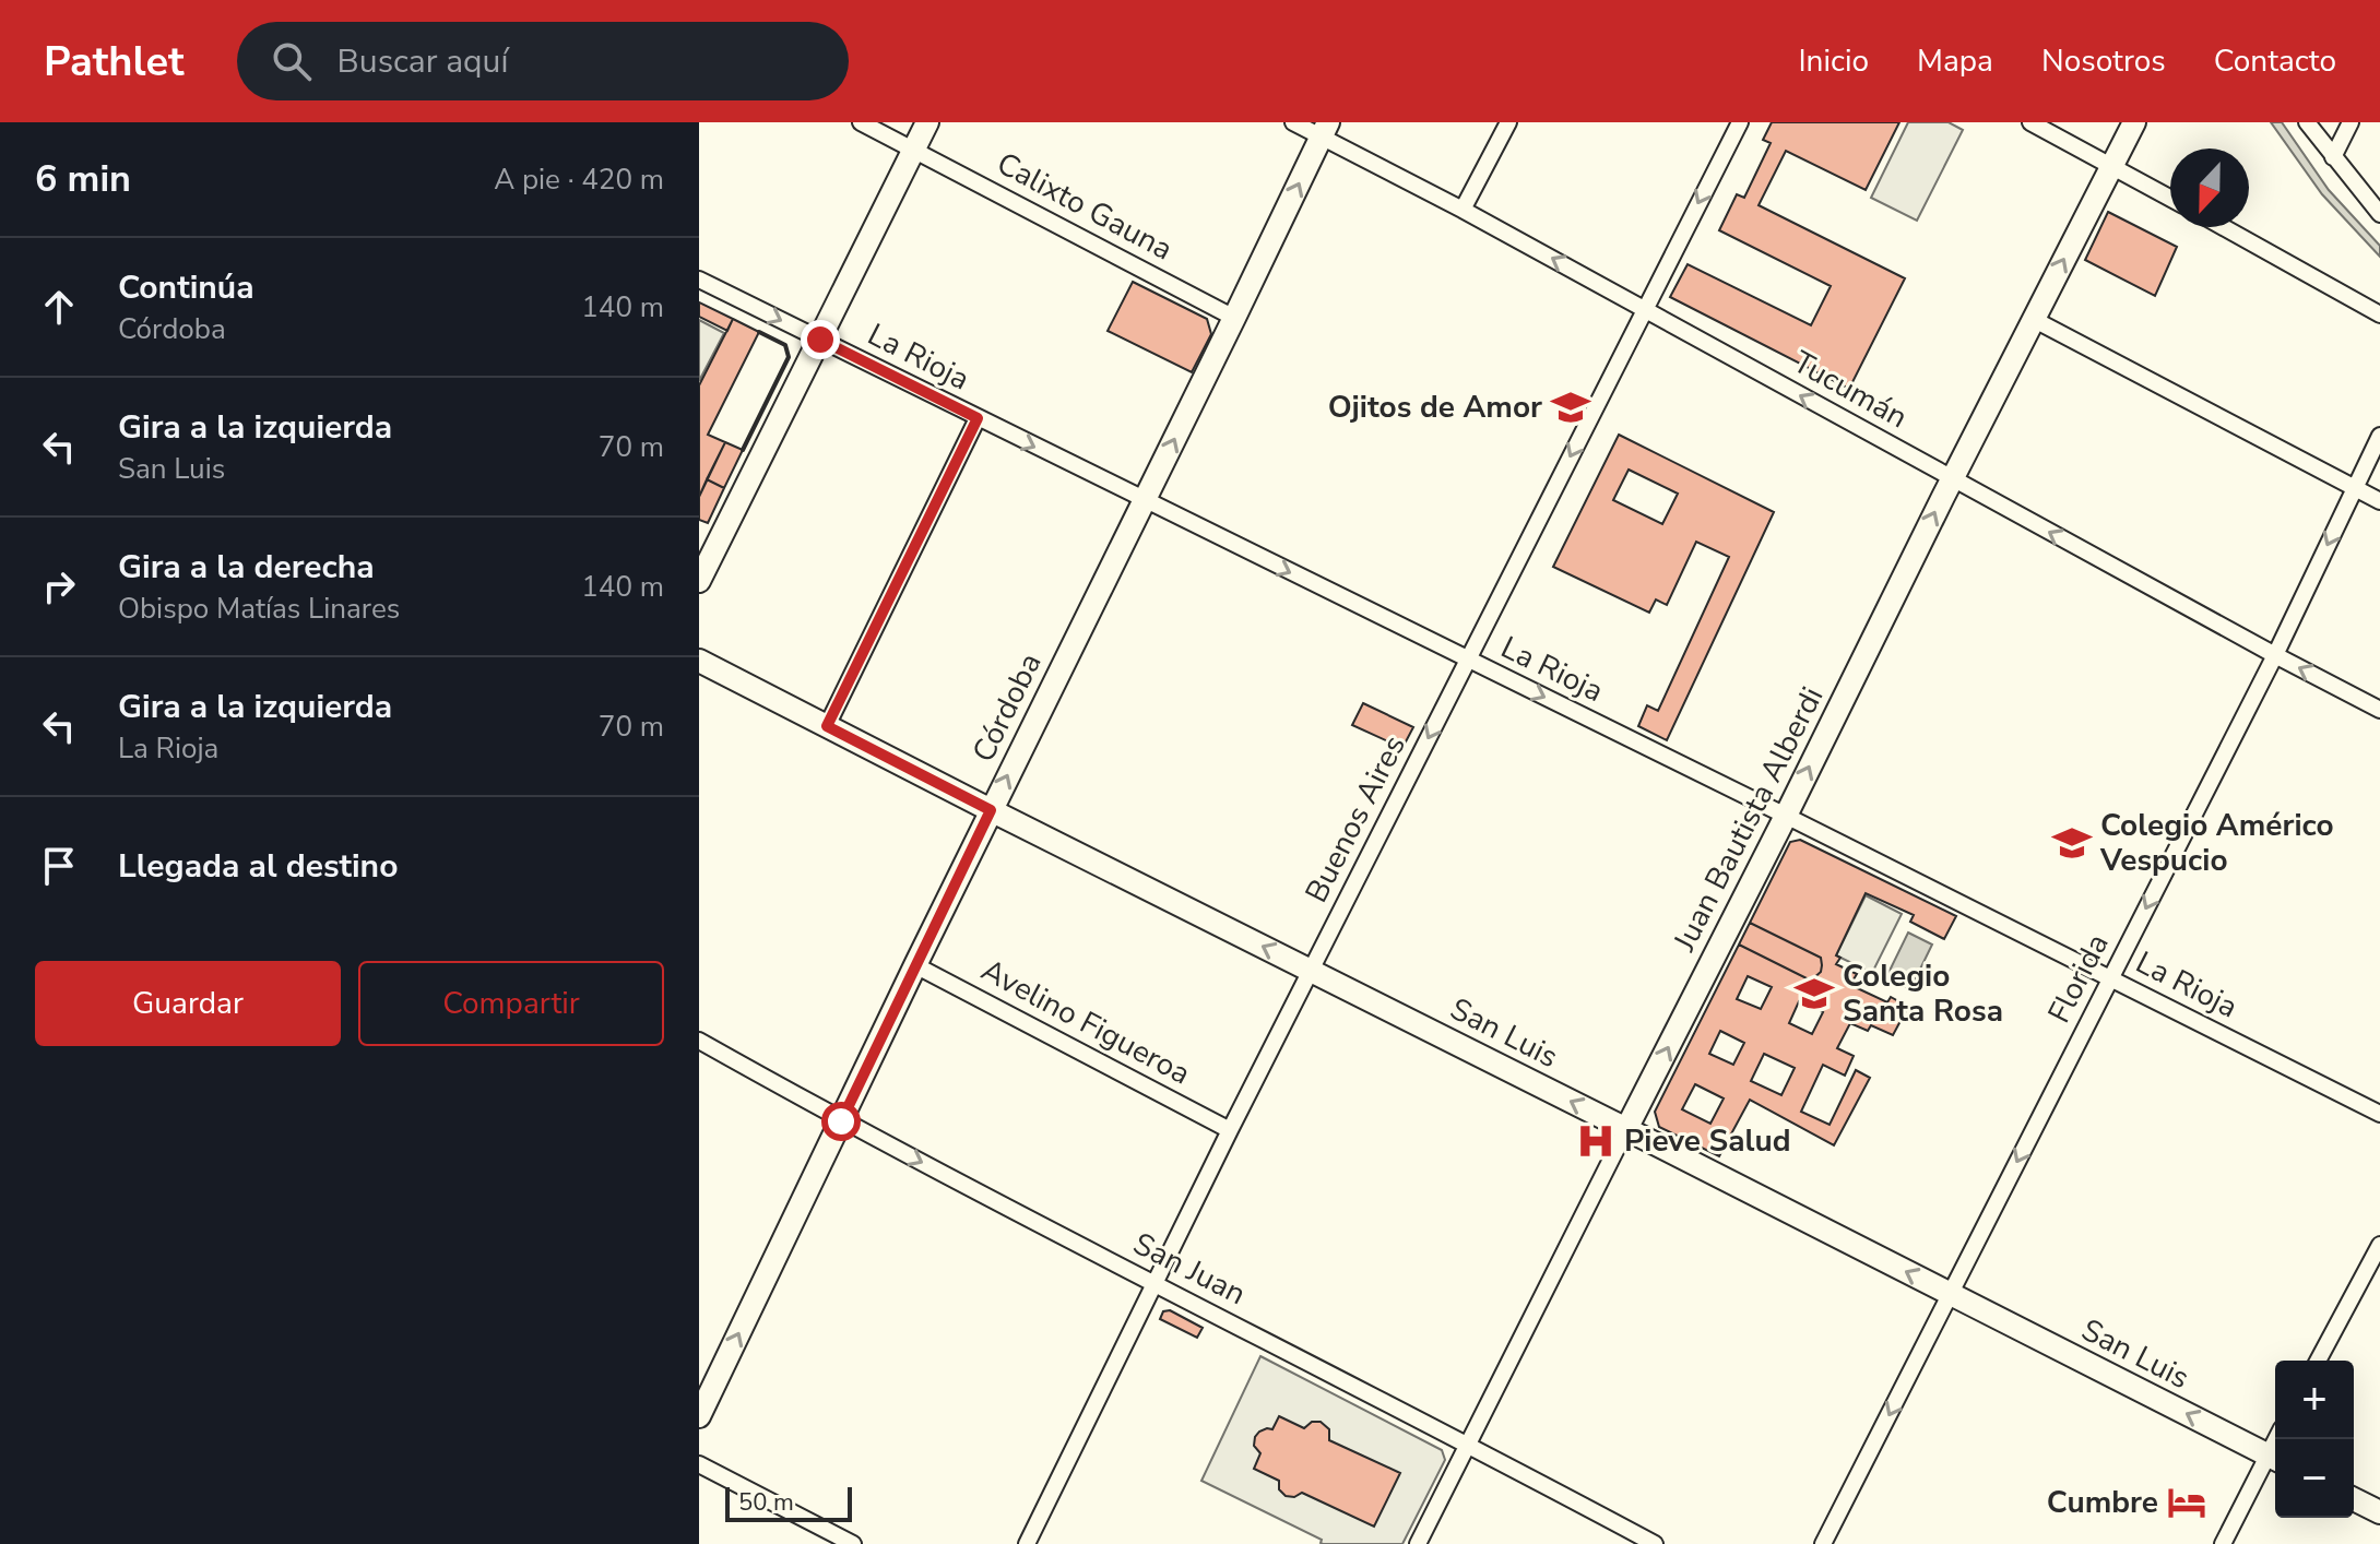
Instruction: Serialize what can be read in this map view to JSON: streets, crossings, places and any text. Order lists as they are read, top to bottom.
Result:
{
  "streets": {
    "street": [
      "Calixto Gauna",
      "La Rioja",
      "Tucumán",
      "Córdoba",
      "Buenos Aires",
      "Juan Bautista Alberdi",
      "Florida",
      "Avelino Figueroa",
      "San Luis",
      "San Juan"
    ]
  },
  "crossings": [
    ["Calixto Gauna", "Córdoba"],
    ["La Rioja", "Córdoba"],
    ["La Rioja", "Buenos Aires"],
    ["La Rioja", "Juan Bautista Alberdi"],
    ["La Rioja", "Florida"],
    ["Tucumán", "Córdoba"],
    ["Tucumán", "Buenos Aires"],
    ["Tucumán", "Juan Bautista Alberdi"],
    ["Tucumán", "Florida"],
    ["Córdoba", "Avelino Figueroa"],
    ["Córdoba", "San Luis"],
    ["Córdoba", "San Juan"],
    ["Buenos Aires", "Avelino Figueroa"],
    ["Buenos Aires", "San Luis"],
    ["Buenos Aires", "San Juan"],
    ["Juan Bautista Alberdi", "San Luis"],
    ["Juan Bautista Alberdi", "San Juan"],
    ["Florida", "San Luis"]
  ],
  "one_way": [
    "La Rioja",
    "Tucumán",
    "Buenos Aires",
    "Juan Bautista Alberdi",
    "Florida",
    "San Luis"
  ],
  "places": {
    "school or university": ["Ojitos de Amor", "Colegio Américo Vespucio", "Colegio Santa Rosa"],
    "hospital": ["Pieve Salud"],
    "hotel": ["Cumbre"]
  },
  "scale_bar": "50 m",
  "north": "bottom",
  "page": {
    "header": "Pathlet",
    "search": "Buscar aquí",
    "nav": [
      "Inicio",
      "Mapa",
      "Nosotros",
      "Contacto"
    ],
    "heading": ["6 min", "A pie · 420 m"],
    "list": [
      ["Continúa", "Córdoba", "140 m"],
      ["Gira a la izquierda", "San Luis", "70 m"],
      ["Gira a la derecha", "Obispo Matías Linares", "140 m"],
      ["Gira a la izquierda", "La Rioja", "70 m"],
      "Llegada al destino"
    ],
    "buttons": ["Guardar", "Compartir"],
    "map_buttons": ["+", "−"],
    "scale": "50 m"
  }
}
